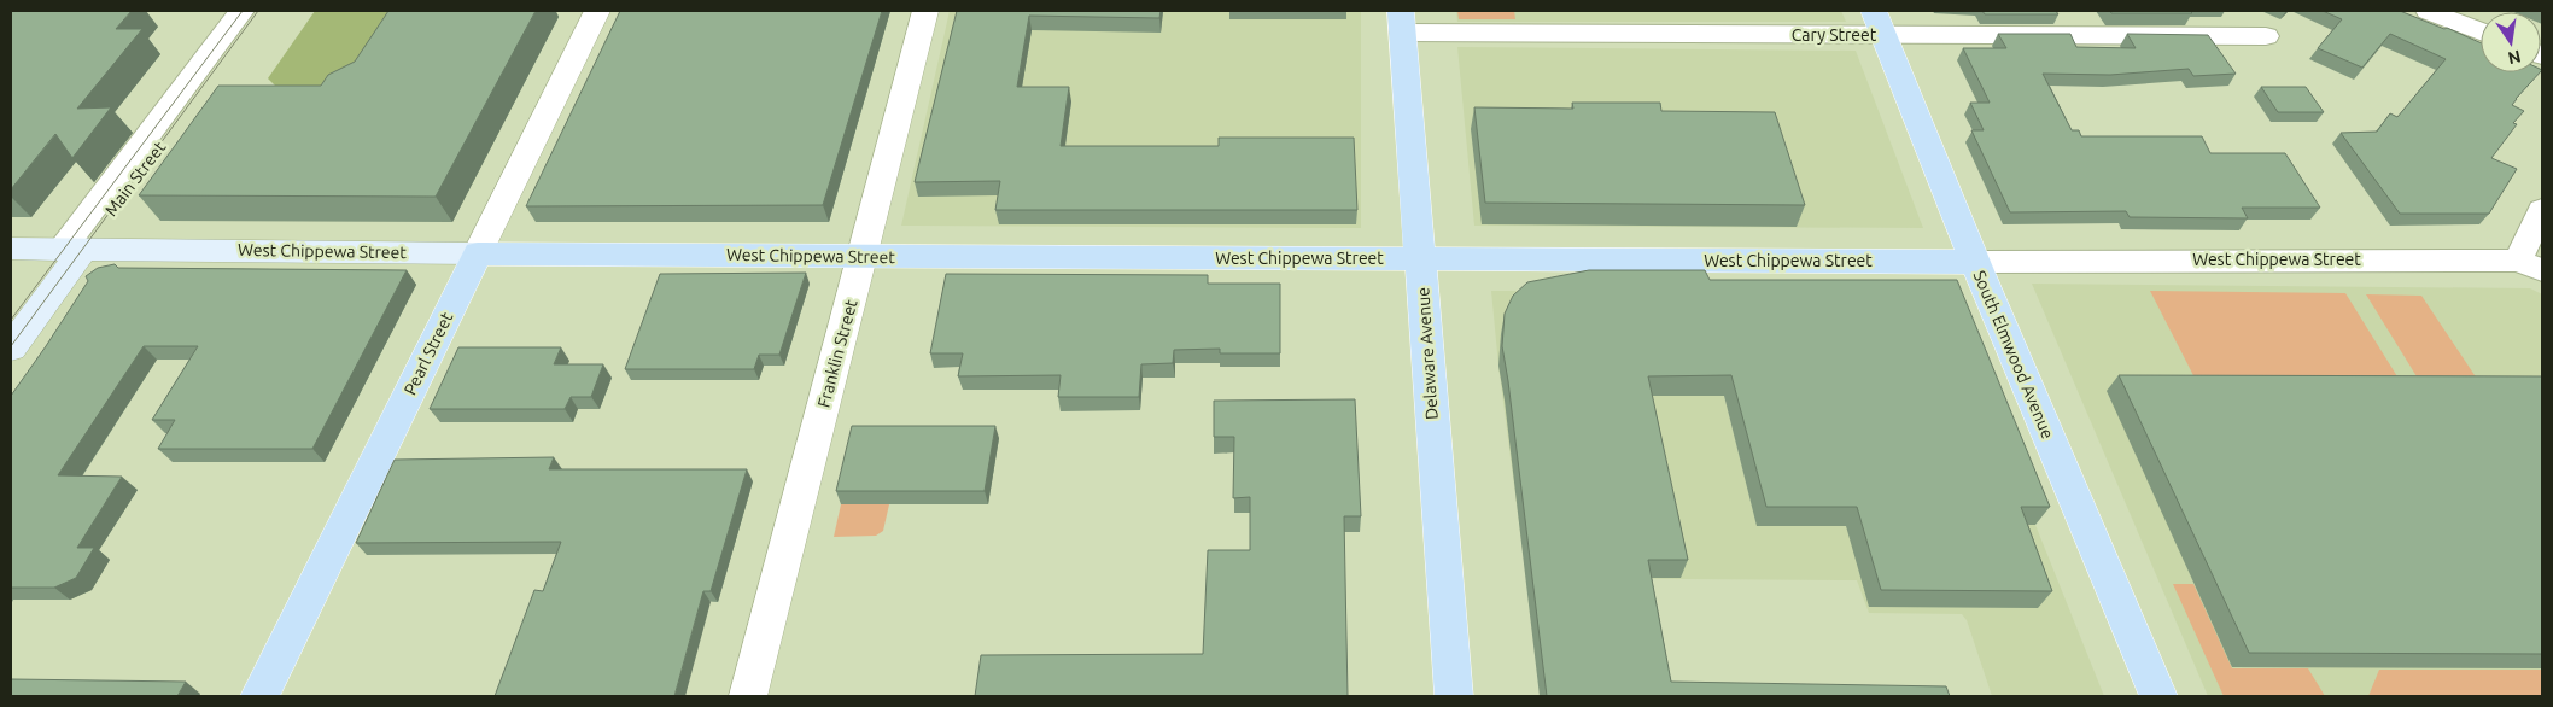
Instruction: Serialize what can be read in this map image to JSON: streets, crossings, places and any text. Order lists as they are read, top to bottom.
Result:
{
  "streets": {
    "main road": [
      "Main Street",
      "West Chippewa Street",
      "Pearl Street",
      "Delaware Avenue",
      "South Elmwood Avenue"
    ],
    "street": ["Cary Street", "Franklin Street"]
  },
  "crossings": [
    ["Cary Street", "Delaware Avenue"],
    ["Cary Street", "South Elmwood Avenue"],
    ["Main Street", "West Chippewa Street"],
    ["West Chippewa Street", "Pearl Street"],
    ["West Chippewa Street", "Franklin Street"],
    ["West Chippewa Street", "Delaware Avenue"],
    ["West Chippewa Street", "South Elmwood Avenue"]
  ],
  "north": "bottom"
}
